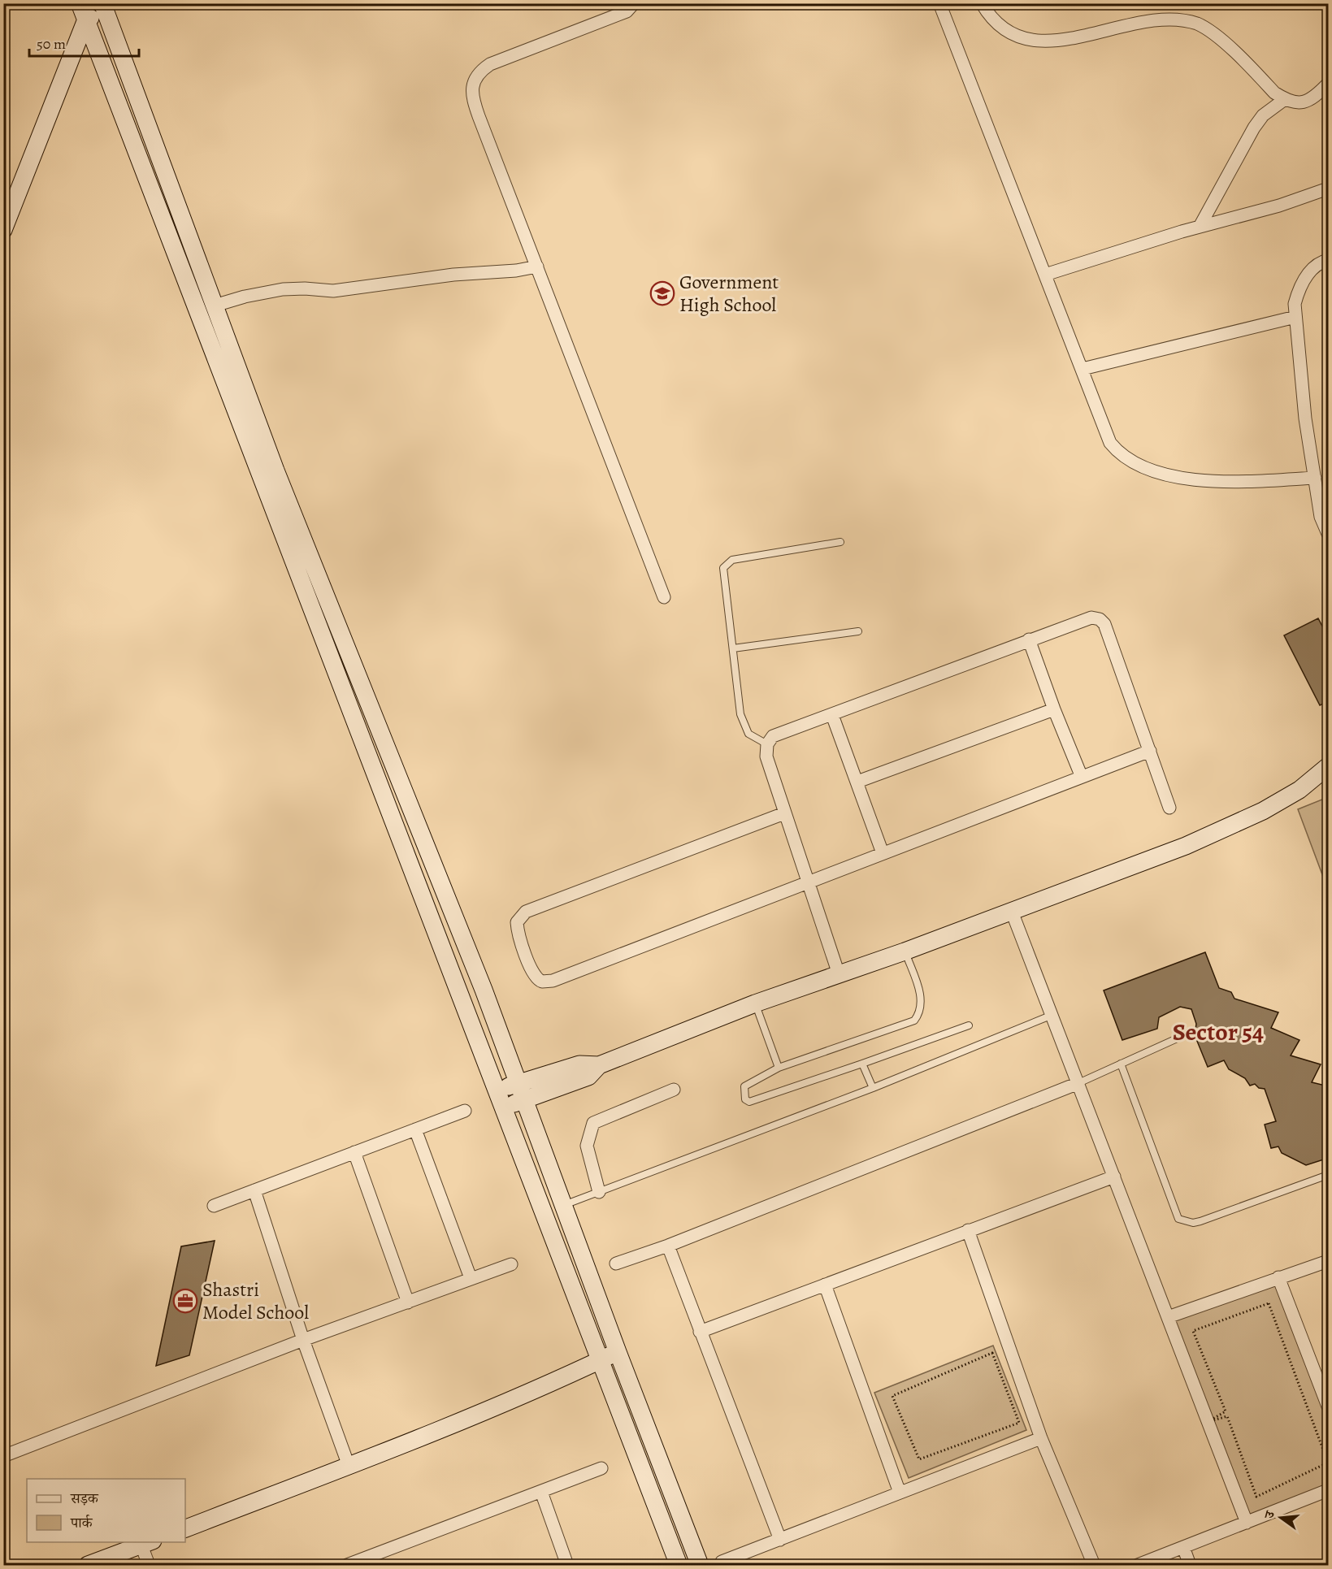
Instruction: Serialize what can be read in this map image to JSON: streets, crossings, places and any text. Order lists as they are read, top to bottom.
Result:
{
  "districts": ["Sector 54"],
  "places": {
    "school or university": ["Government High School"],
    "office": ["Shastri Model School"]
  },
  "legend": ["सड़क", "पार्क"],
  "scale_bar": "50 m",
  "north": "left"
}
